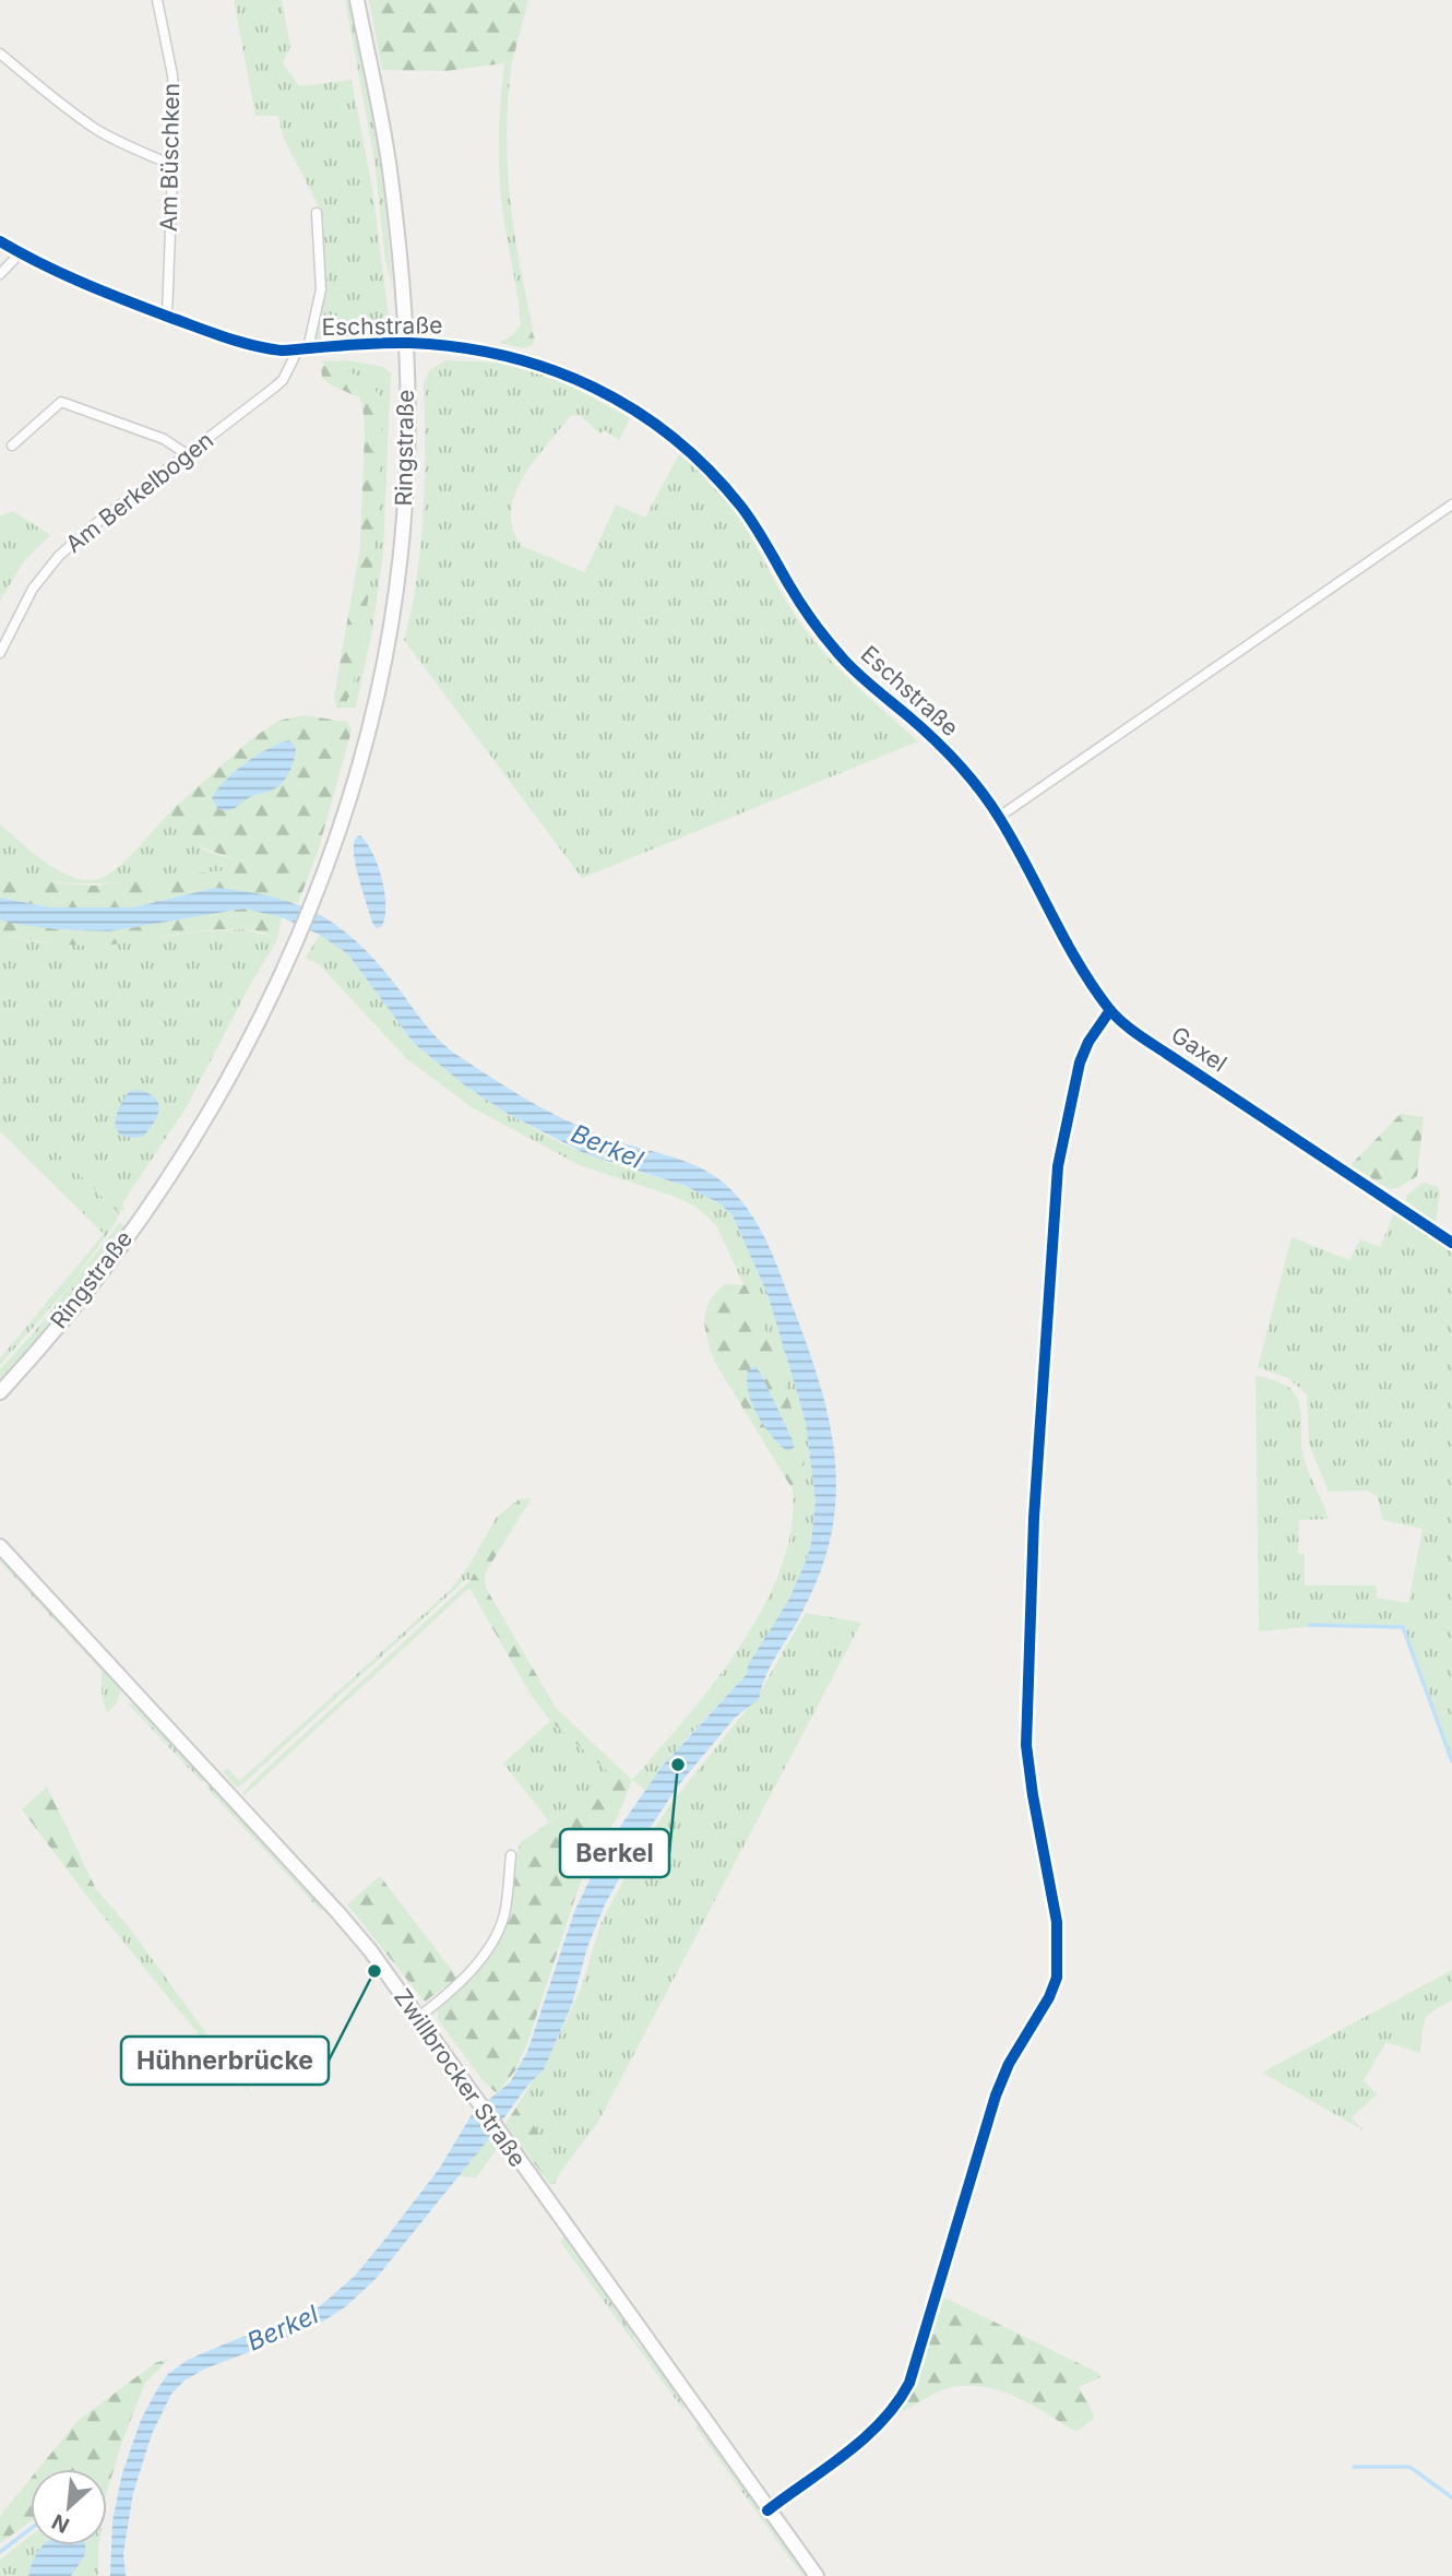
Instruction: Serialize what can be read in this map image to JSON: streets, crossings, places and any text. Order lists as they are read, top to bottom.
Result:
{
  "streets": {
    "main road": ["Ringstraße", "Zwillbrocker Straße"],
    "street": [
      "Am Büschken",
      "Eschstraße",
      "Am Berkelbogen",
      "Gaxel"
    ]
  },
  "crossings": [
    ["Am Büschken", "Eschstraße"],
    ["Eschstraße", "Ringstraße"],
    ["Eschstraße", "Am Berkelbogen"],
    ["Eschstraße", "Gaxel"]
  ],
  "water": ["Berkel"],
  "places": ["Berkel", "Hühnerbrücke"],
  "north": "bottom left"
}
